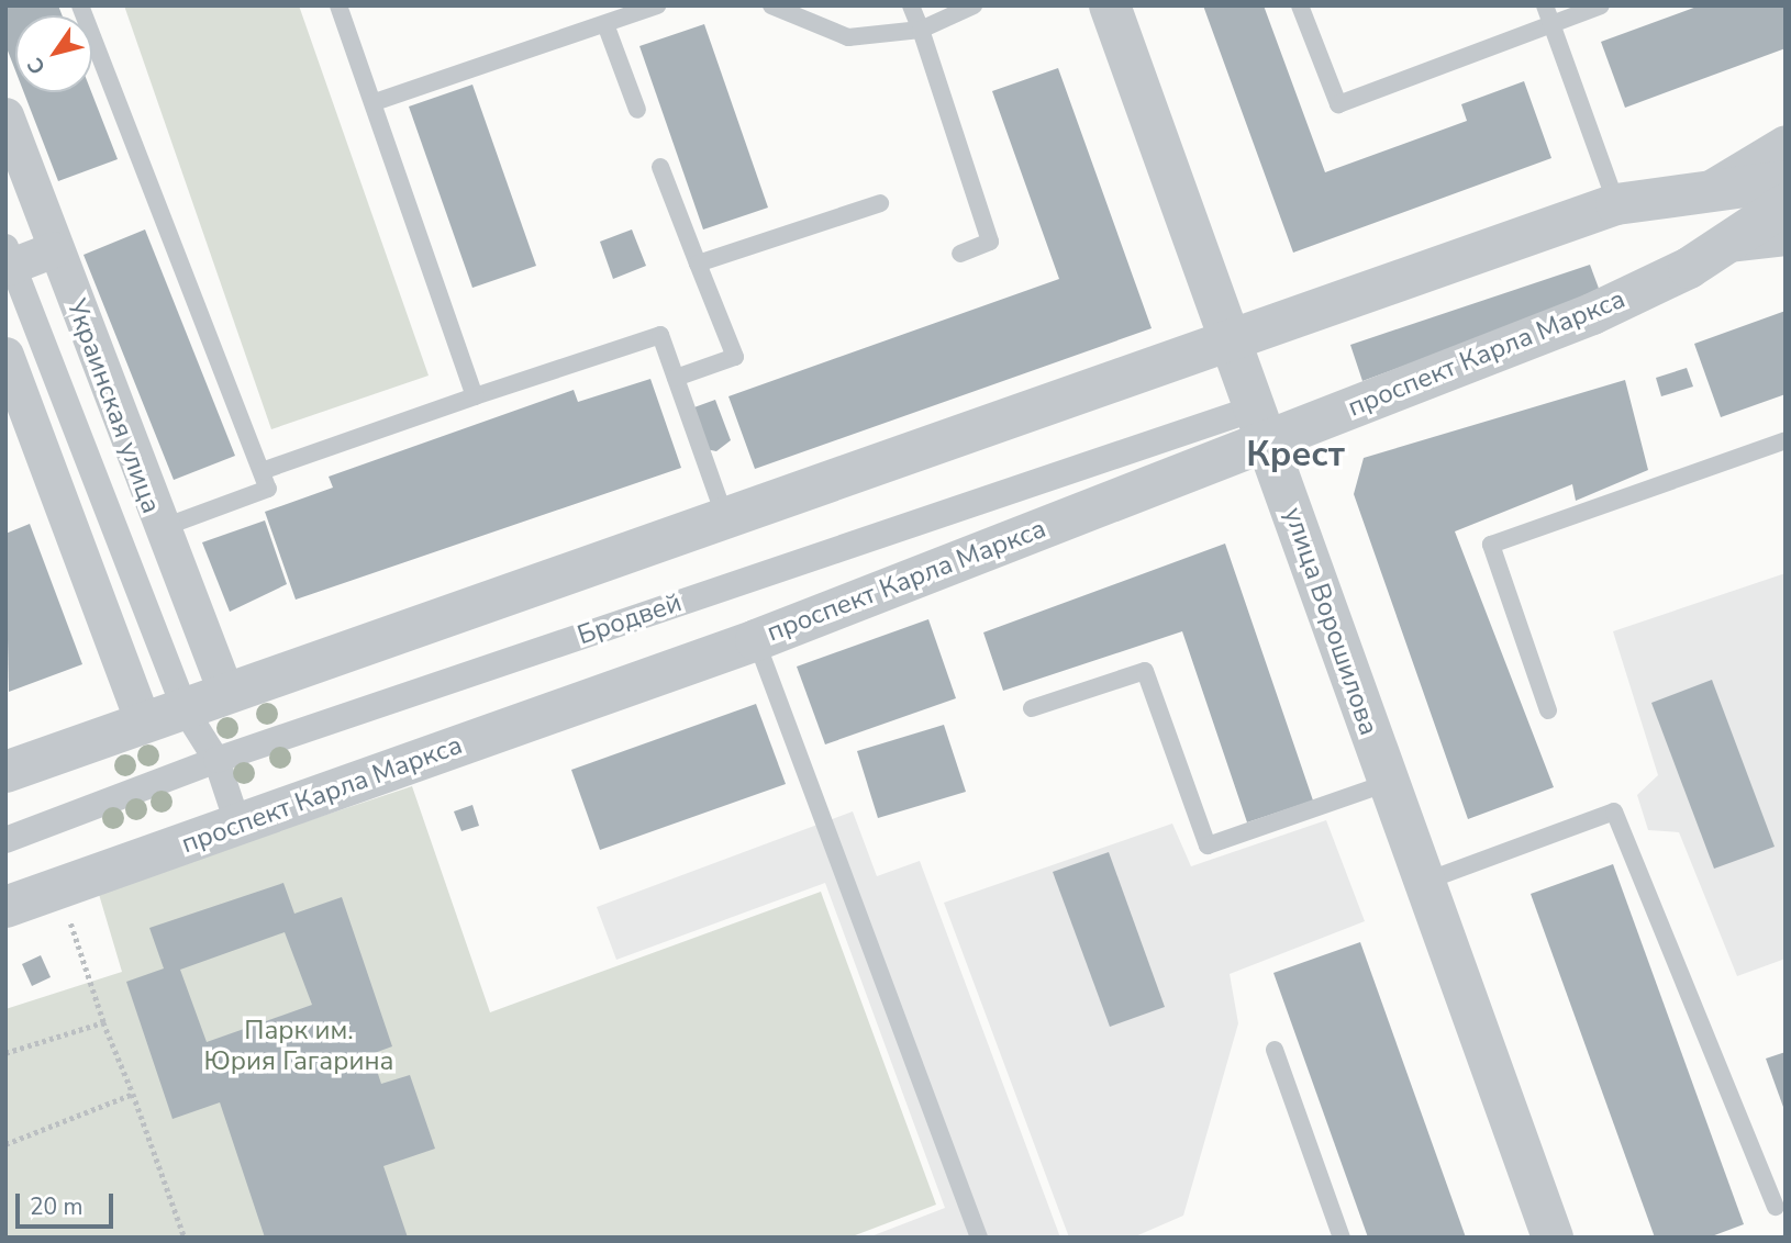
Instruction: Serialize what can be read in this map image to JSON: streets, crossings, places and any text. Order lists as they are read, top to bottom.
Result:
{
  "streets": {
    "street": [
      "проспект Карла Маркса",
      "Украинская улица",
      "Бродвей",
      "улица Ворошилова"
    ]
  },
  "crossings": [
    ["проспект Карла Маркса", "Бродвей"],
    ["проспект Карла Маркса", "улица Ворошилова"],
    ["Бродвей", "улица Ворошилова"]
  ],
  "districts": ["Крест"],
  "parks": ["Парк им. Юрия Гагарина"],
  "scale_bar": "20 m",
  "north": "bottom left"
}
